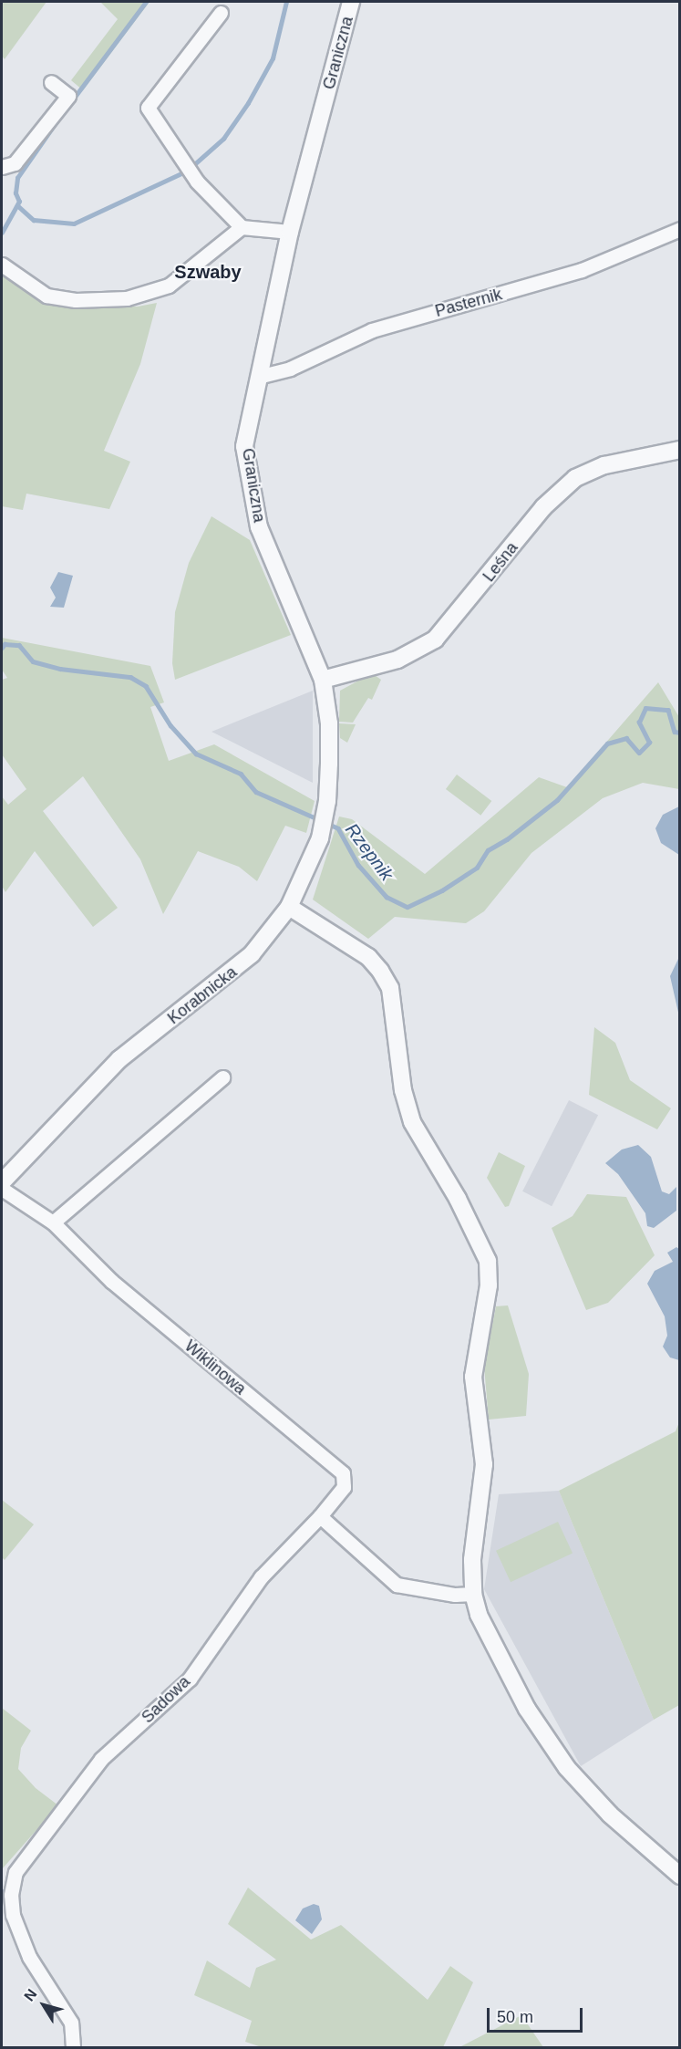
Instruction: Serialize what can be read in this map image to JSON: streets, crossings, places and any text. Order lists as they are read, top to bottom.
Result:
{
  "streets": {
    "street": [
      "Graniczna",
      "Pasternik",
      "Leśna",
      "Korabnicka",
      "Wiklinowa",
      "Sadowa"
    ]
  },
  "crossings": [
    ["Graniczna", "Pasternik"],
    ["Graniczna", "Leśna"],
    ["Graniczna", "Korabnicka"],
    ["Wiklinowa", "Sadowa"]
  ],
  "districts": ["Szwaby"],
  "water": ["Rzepnik"],
  "scale_bar": "50 m",
  "north": "top left"
}
